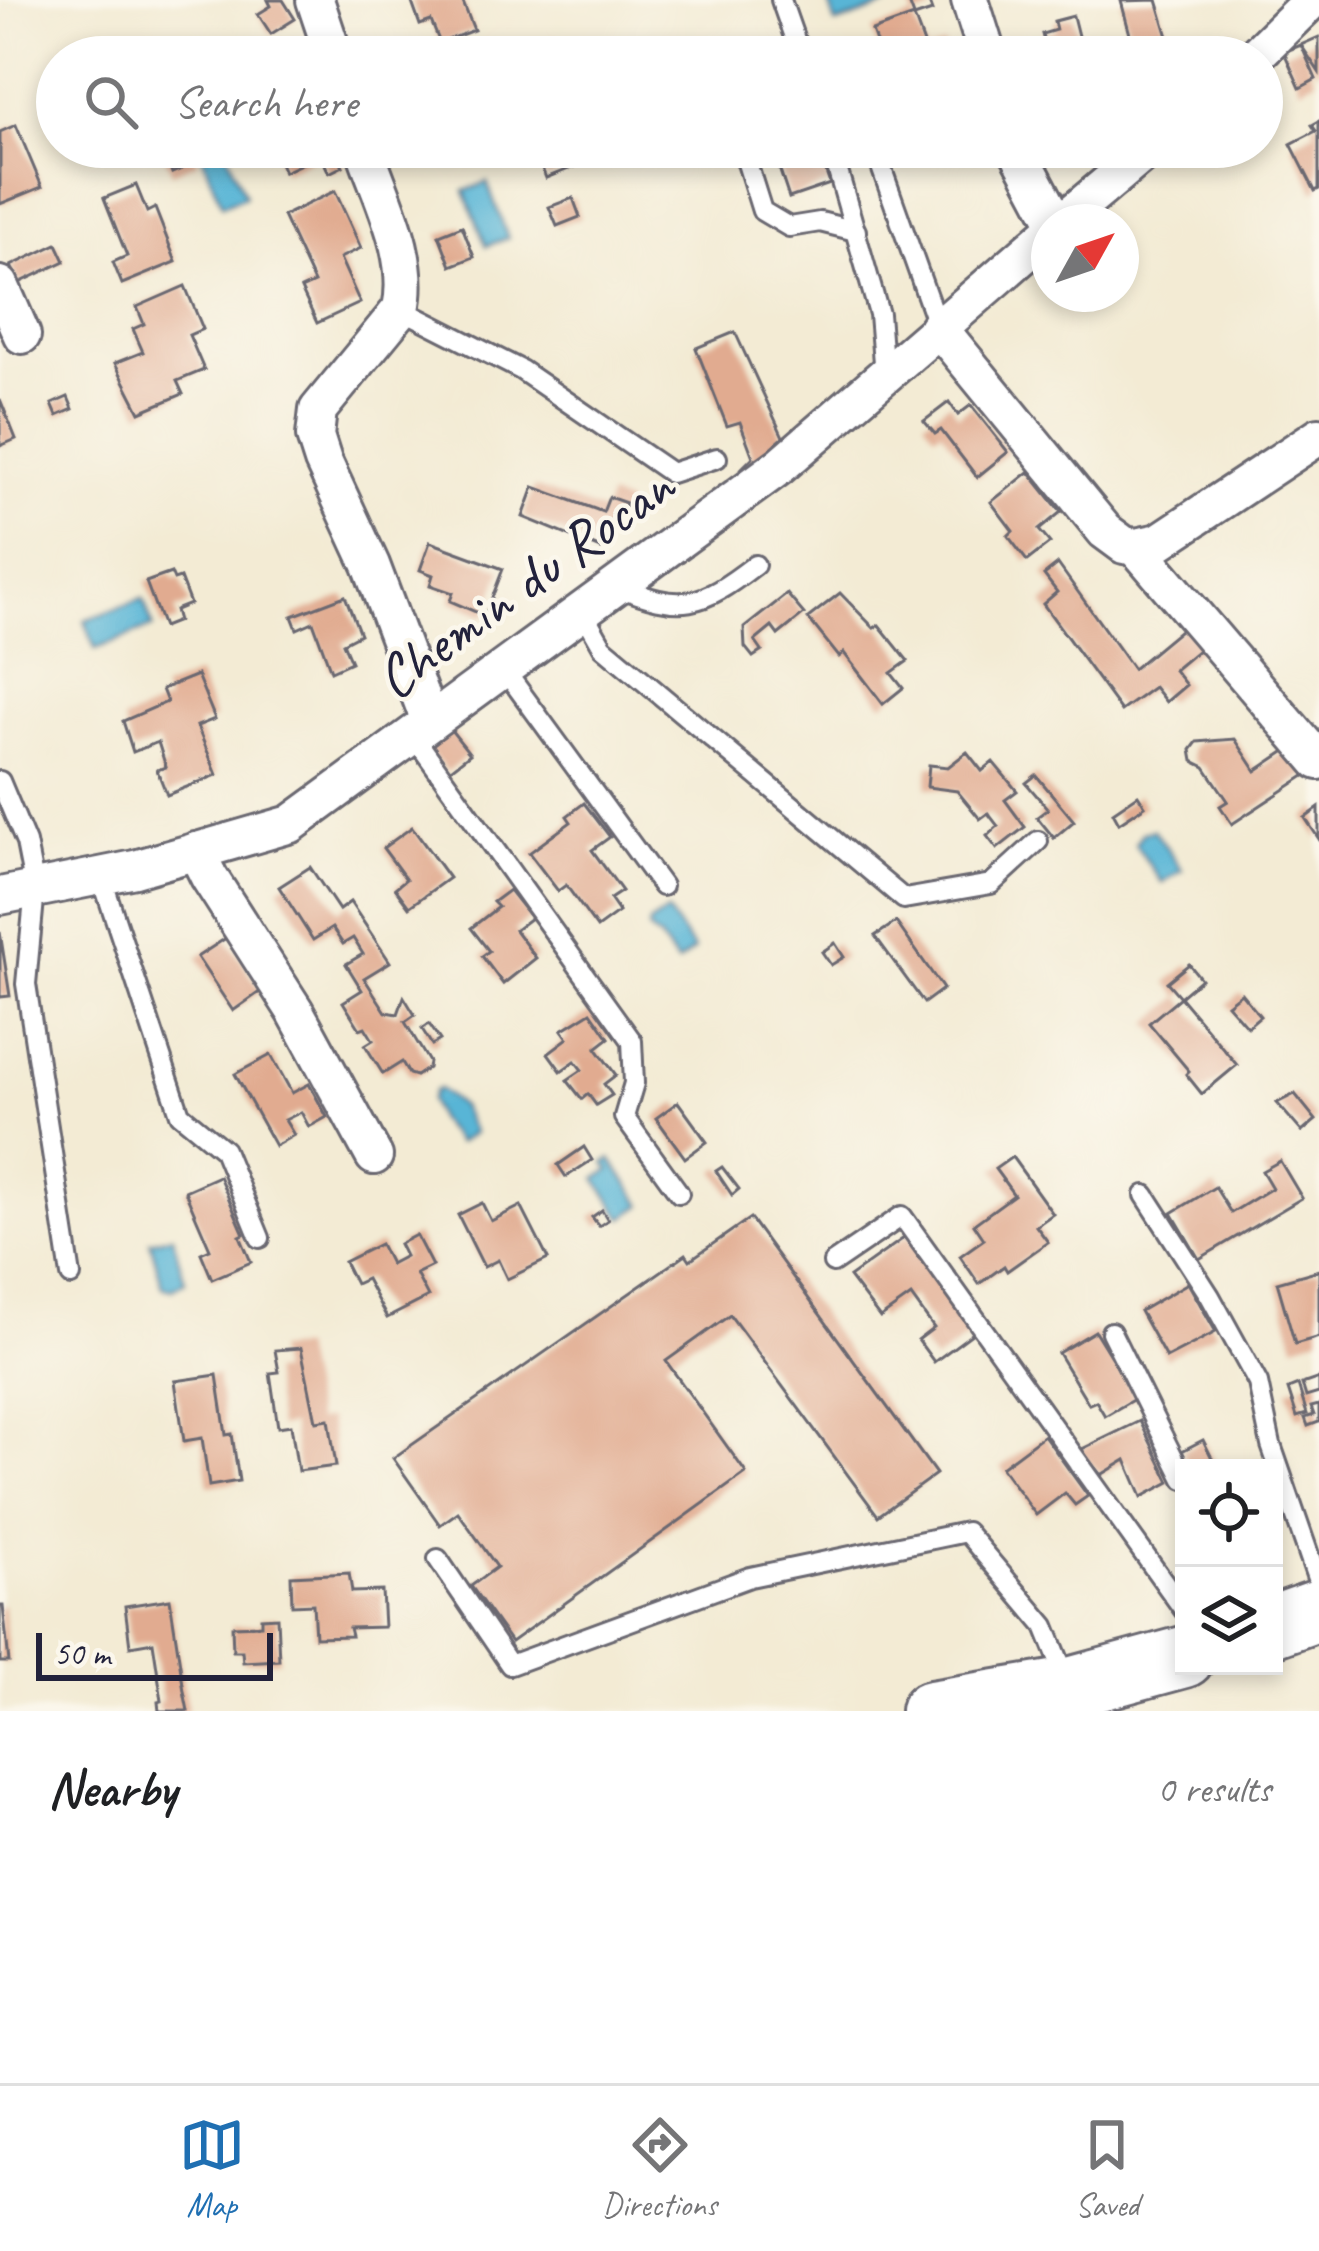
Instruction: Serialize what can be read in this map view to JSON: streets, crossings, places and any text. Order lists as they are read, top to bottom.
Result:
{
  "streets": {
    "street": ["Chemin du Rocan"]
  },
  "scale_bar": "50 m",
  "north": "top right",
  "page": {
    "search": "Search here",
    "scale": "50 m",
    "heading": ["Nearby", "0 results"],
    "nav": ["Map", "Directions", "Saved"]
  }
}
